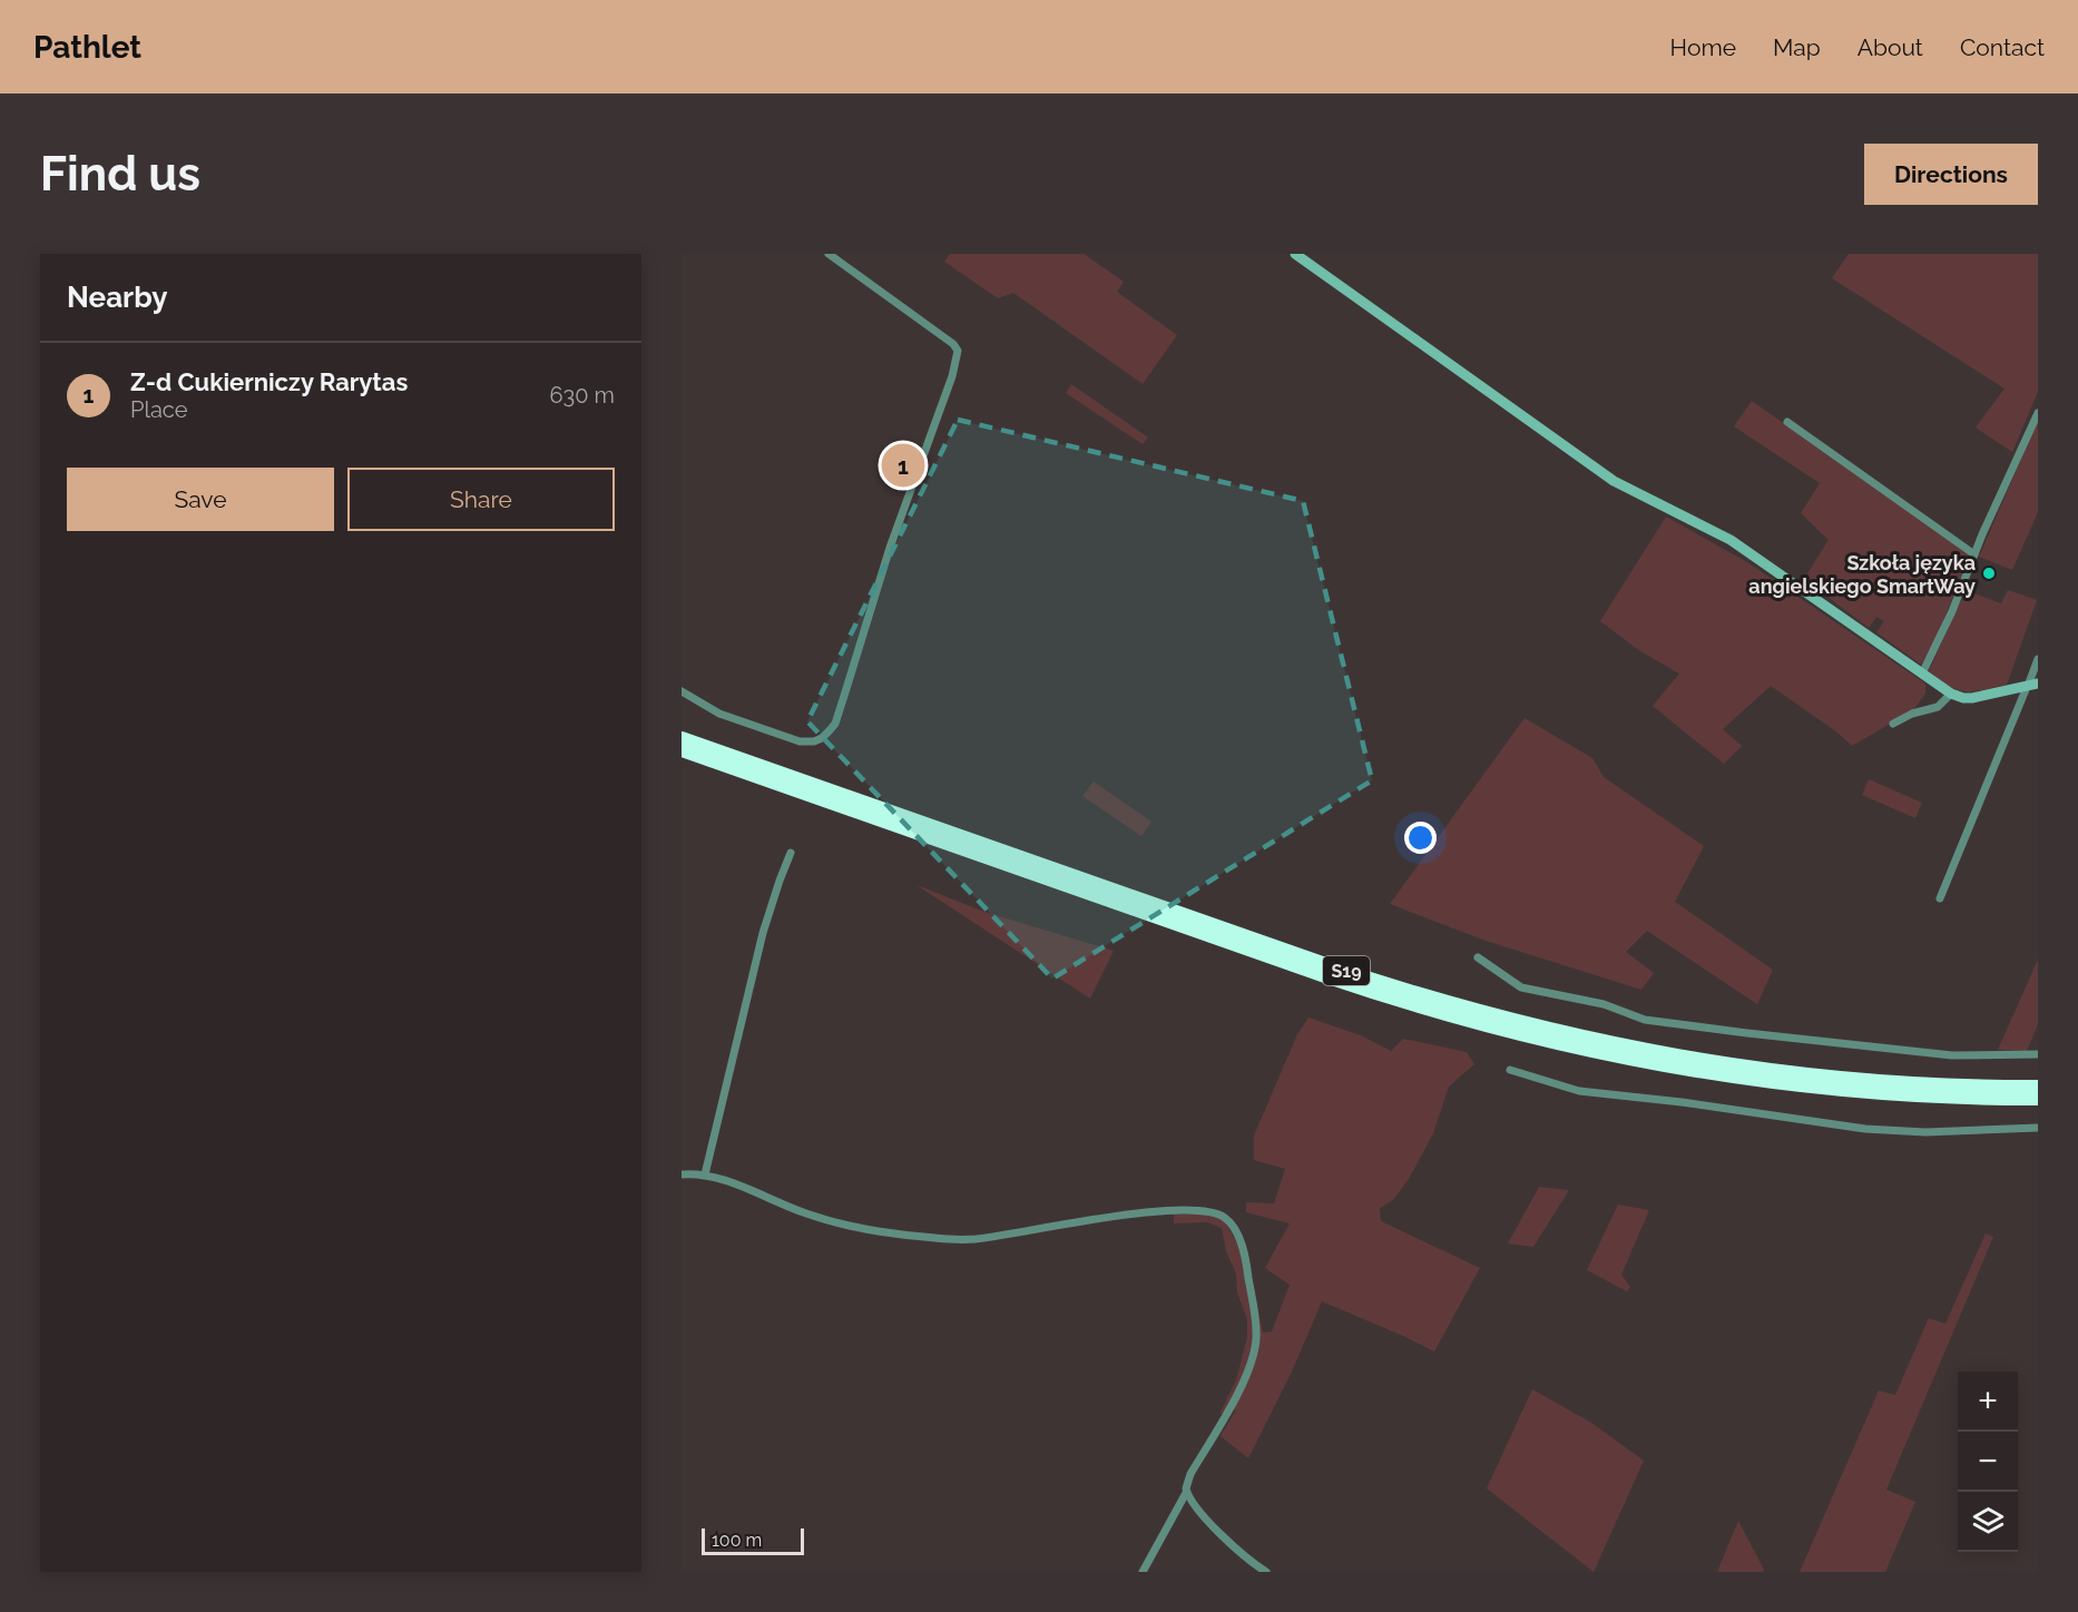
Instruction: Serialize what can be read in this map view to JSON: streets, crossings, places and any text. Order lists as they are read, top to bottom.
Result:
{
  "streets": {
    "highway": ["S19"]
  },
  "places": ["Szkoła języka angielskiego SmartWay"],
  "scale_bar": "100 m",
  "page": {
    "header": "Pathlet",
    "nav": [
      "Home",
      "Map",
      "About",
      "Contact"
    ],
    "buttons": [
      "Directions",
      ["Save", "Share"]
    ],
    "title": "Find us",
    "heading": "Nearby",
    "list": [
      {
        "mark": "1",
        "name": "Z-d Cukierniczy Rarytas",
        "note": "Place",
        "value": "630 m"
      }
    ],
    "pins": "1",
    "map_buttons": ["+", "−"],
    "scale": "100 m"
  }
}
